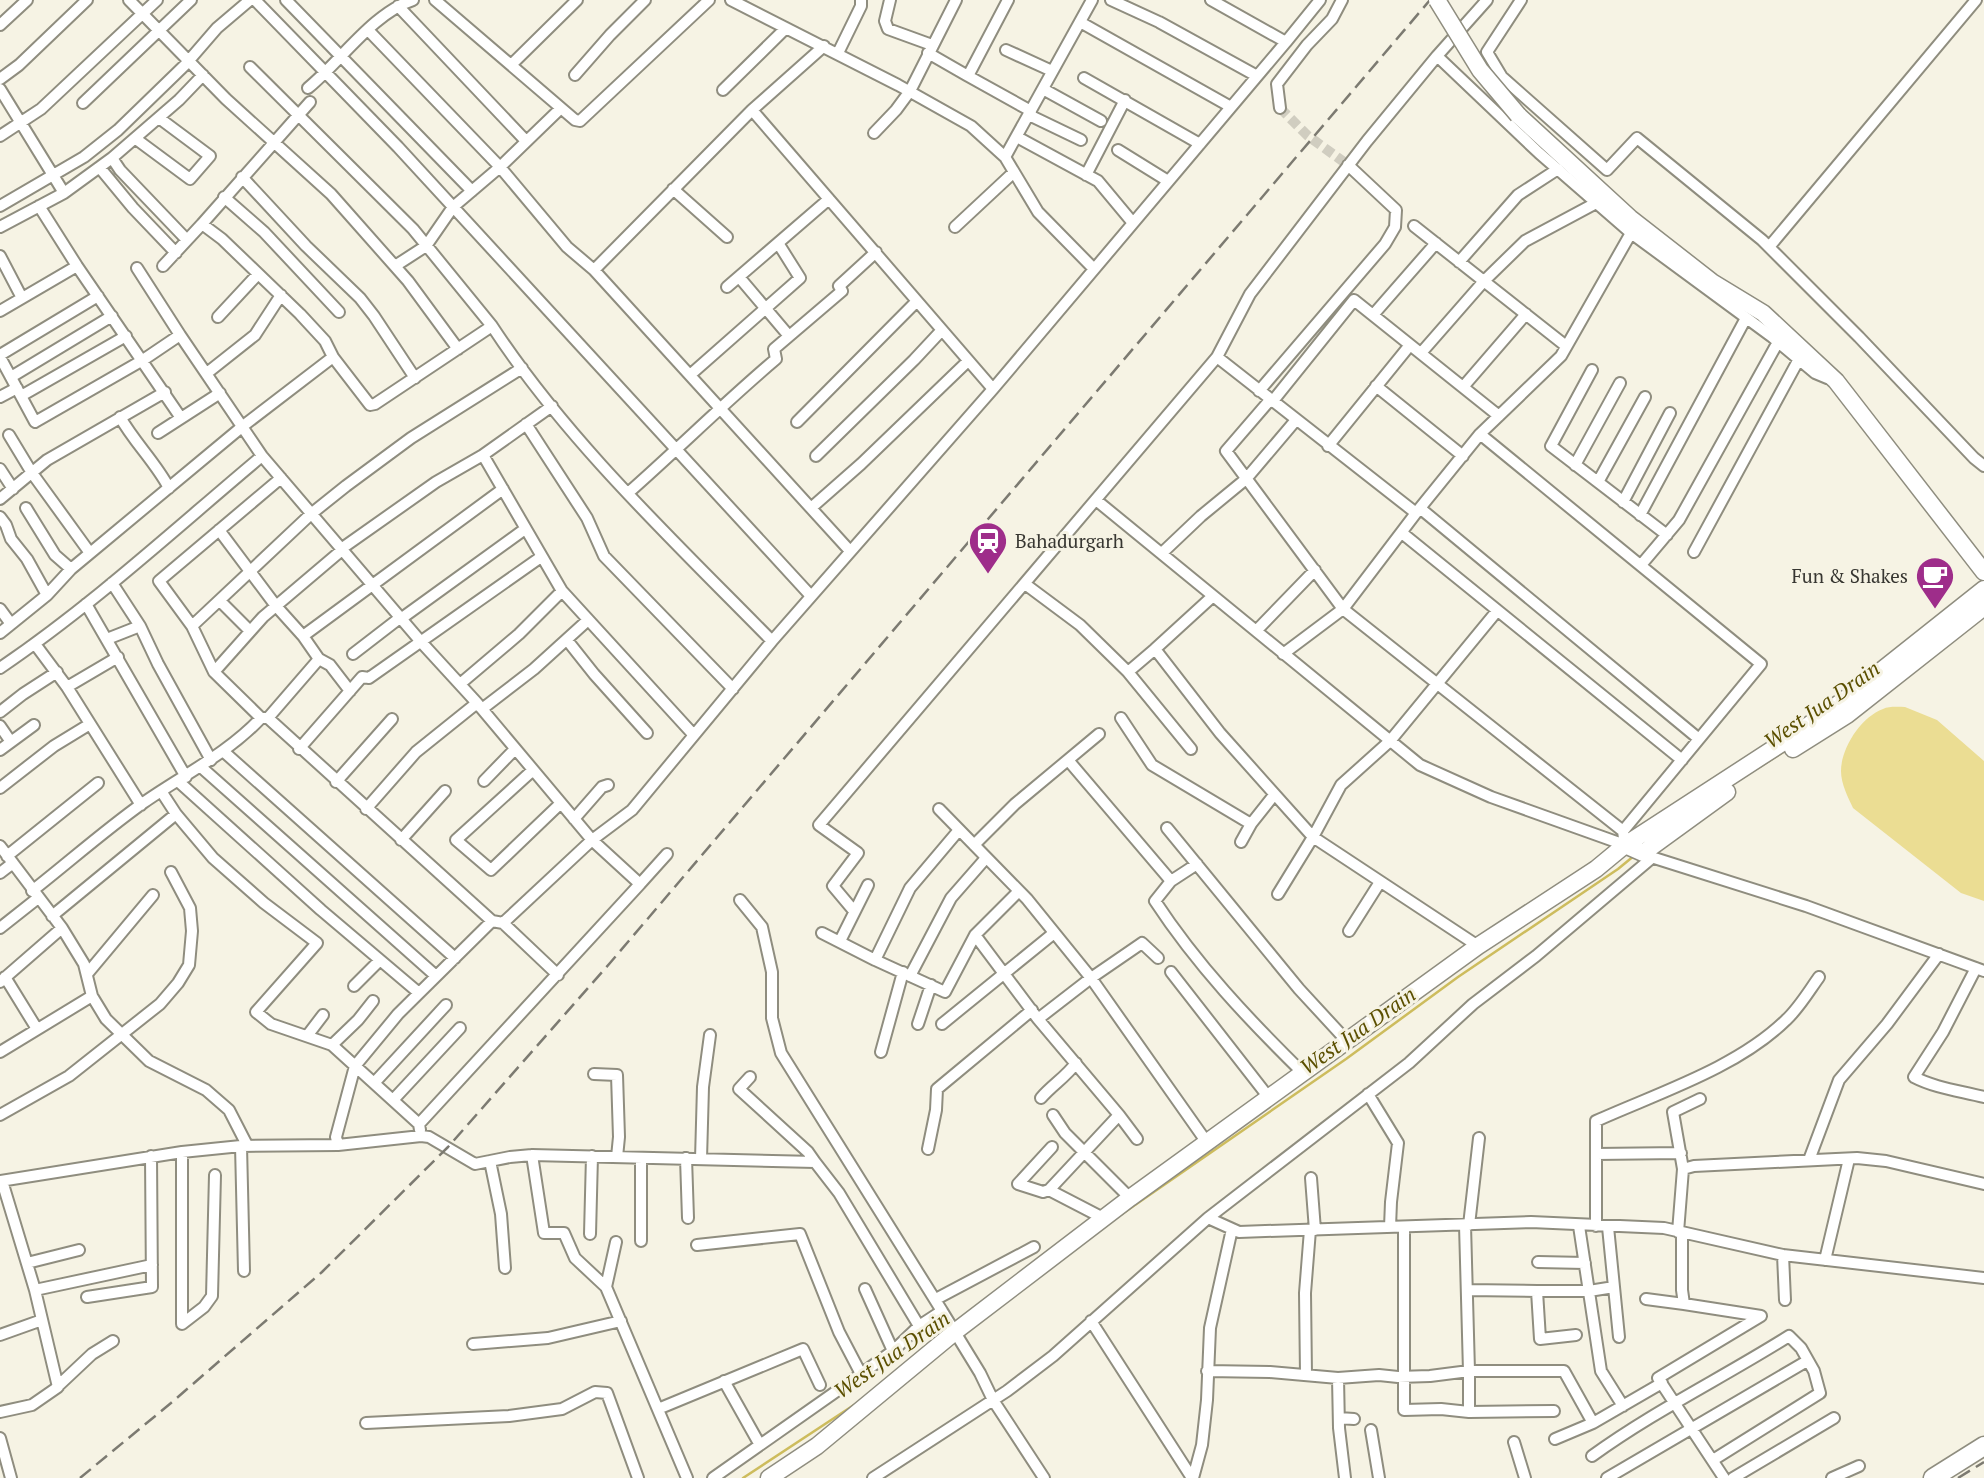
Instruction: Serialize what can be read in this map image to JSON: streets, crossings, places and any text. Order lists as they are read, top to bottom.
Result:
{
  "water": ["West Jua Drain"],
  "places": {
    "station": ["Bahadurgarh"],
    "cafe": ["Fun & Shakes"]
  }
}
